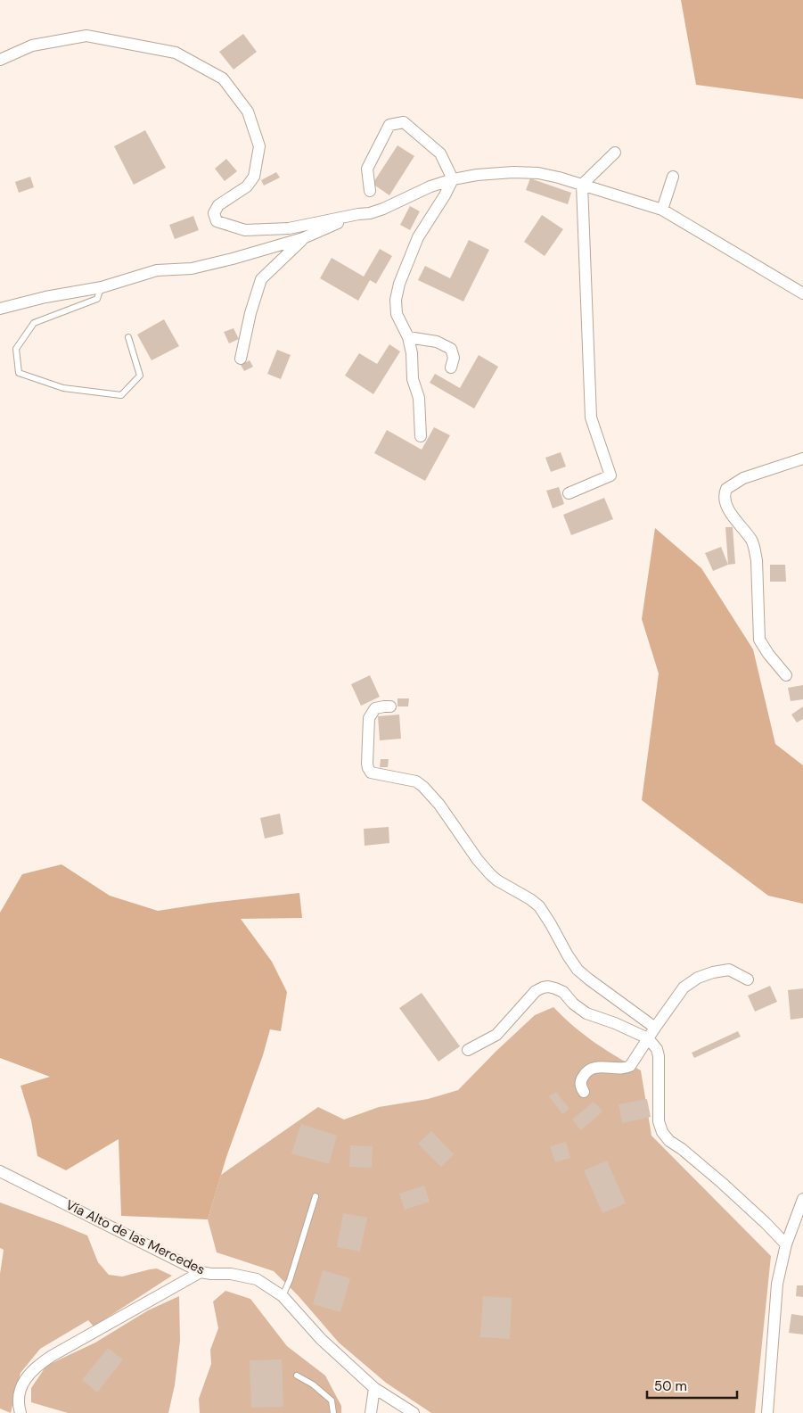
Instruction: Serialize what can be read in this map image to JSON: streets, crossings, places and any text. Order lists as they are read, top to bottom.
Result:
{
  "streets": {
    "street": ["Vía Alto de las Mercedes"]
  },
  "scale_bar": "50 m"
}
